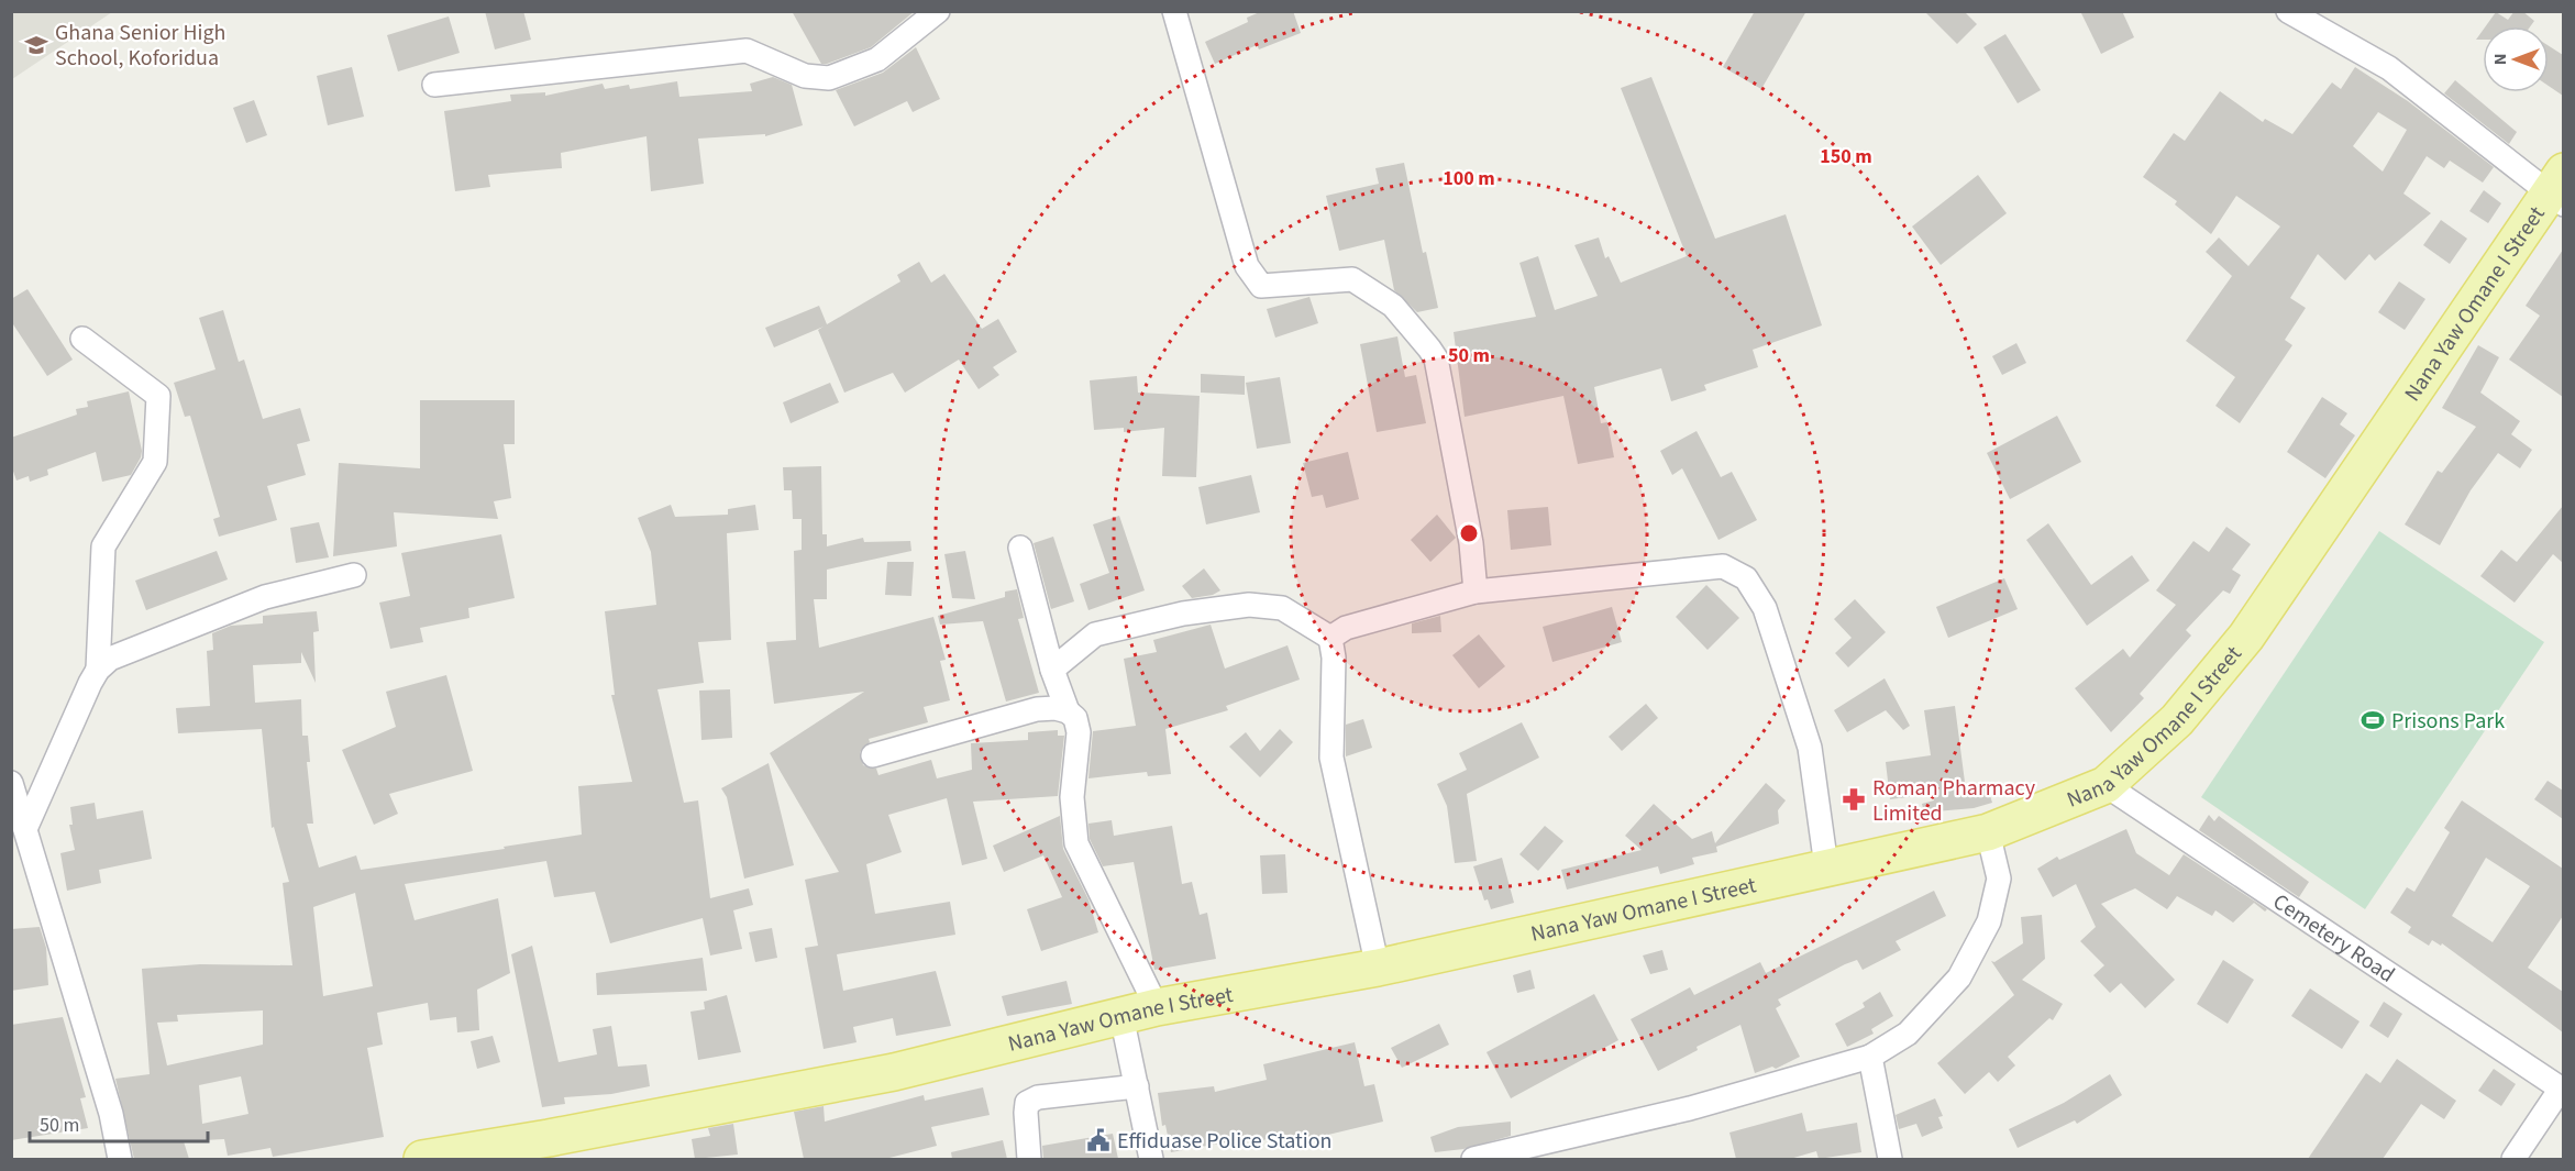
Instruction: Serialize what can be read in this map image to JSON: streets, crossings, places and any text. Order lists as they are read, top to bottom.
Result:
{
  "streets": {
    "main road": ["Nana Yaw Omane I Street"],
    "street": ["Cemetery Road"]
  },
  "crossings": [
    ["Nana Yaw Omane I Street", "Cemetery Road"]
  ],
  "places": {
    "school or university": ["Ghana Senior High School, Koforidua"],
    "sports": ["Prisons Park"],
    "pharmacy": ["Roman Pharmacy Limited"],
    "public building": ["Effiduase Police Station"]
  },
  "scale_bar": "50 m",
  "north": "left",
  "rings": ["150 m", "100 m", "50 m"]
}
